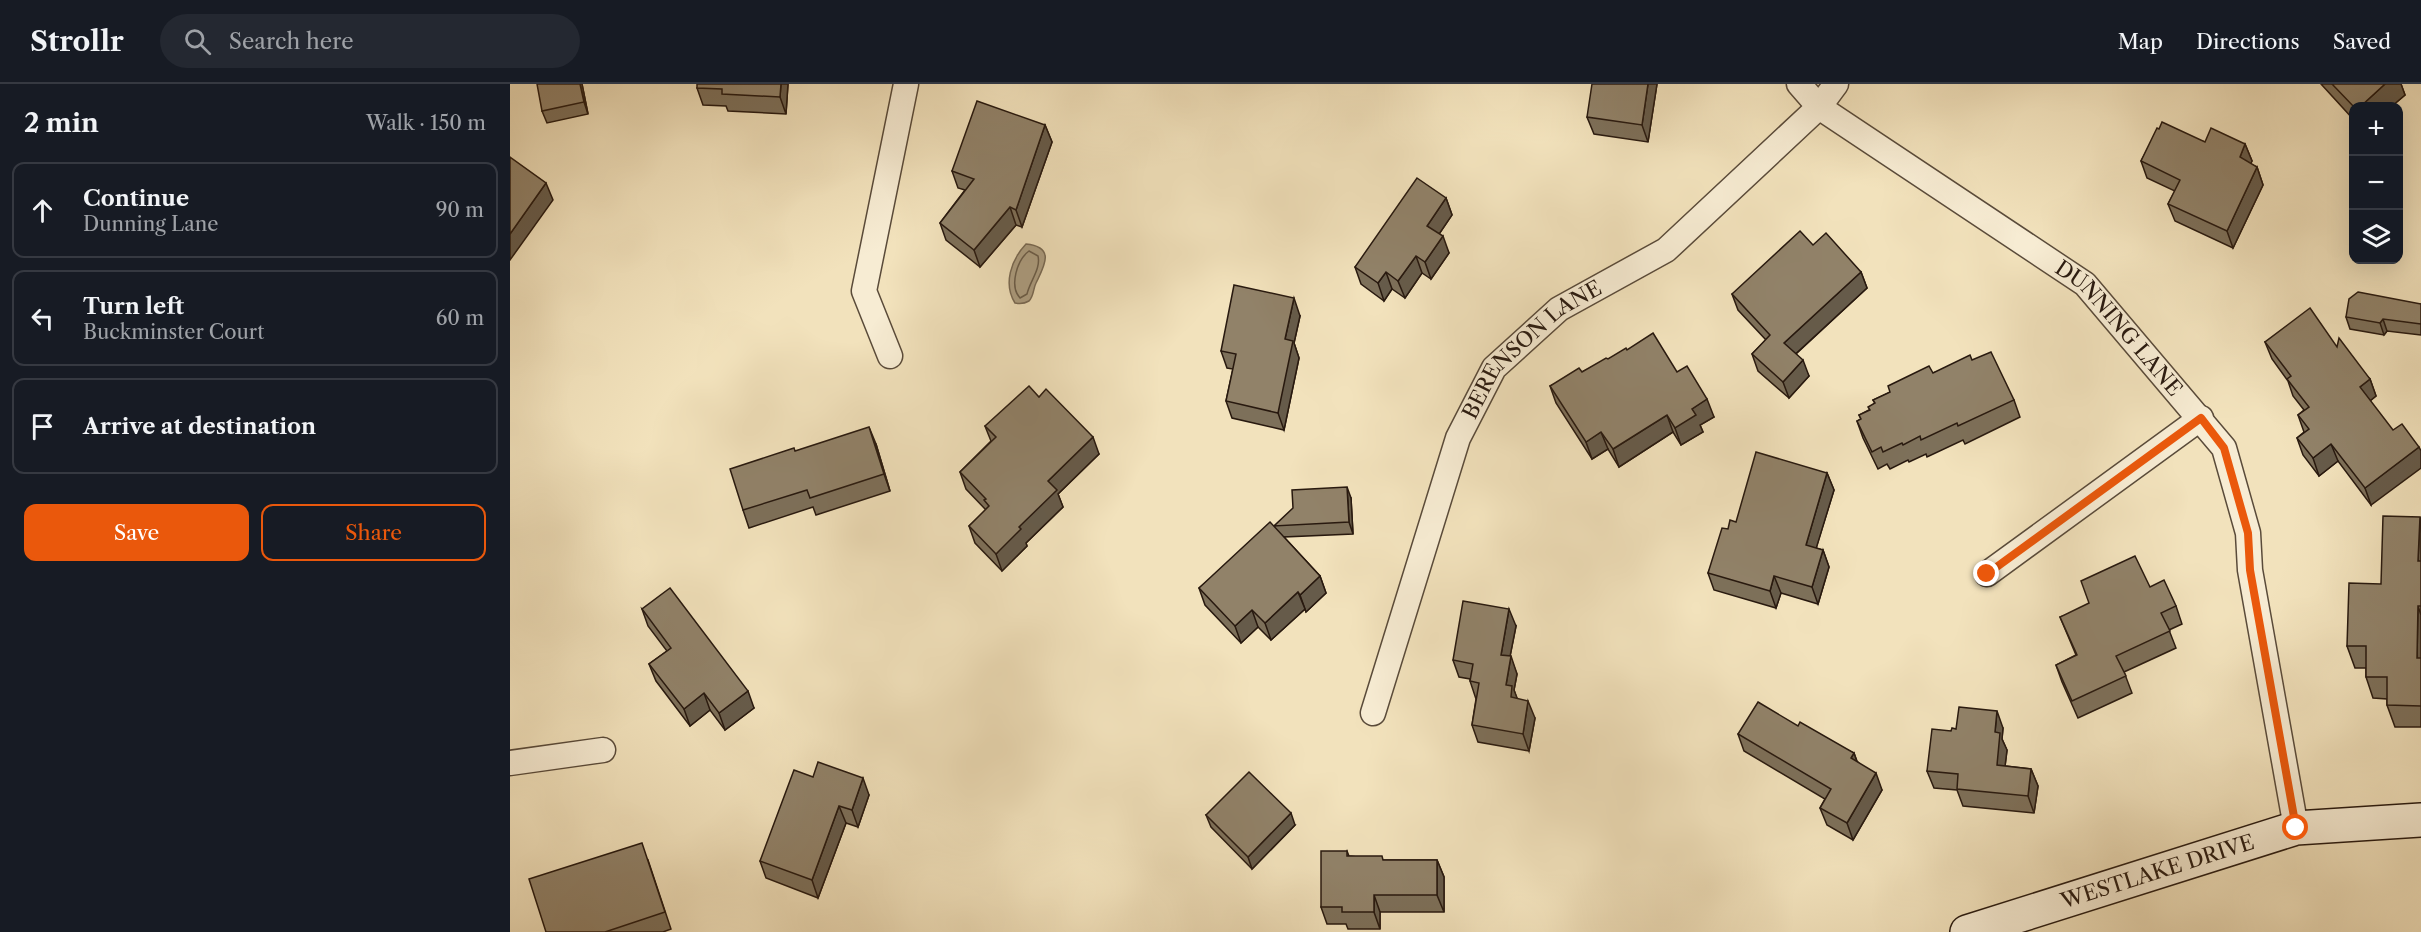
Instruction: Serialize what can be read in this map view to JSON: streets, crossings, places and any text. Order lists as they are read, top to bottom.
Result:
{
  "streets": {
    "street": ["DUNNING LANE", "BERENSON LANE", "WESTLAKE DRIVE"]
  },
  "crossings": [
    ["DUNNING LANE", "BERENSON LANE"],
    ["DUNNING LANE", "WESTLAKE DRIVE"]
  ],
  "page": {
    "header": "Strollr",
    "search": "Search here",
    "nav": ["Map", "Directions", "Saved"],
    "heading": ["2 min", "Walk · 150 m"],
    "map_buttons": ["+", "−"],
    "list": [
      ["Continue", "Dunning Lane", "90 m"],
      ["Turn left", "Buckminster Court", "60 m"],
      "Arrive at destination"
    ],
    "buttons": ["Save", "Share"]
  }
}
